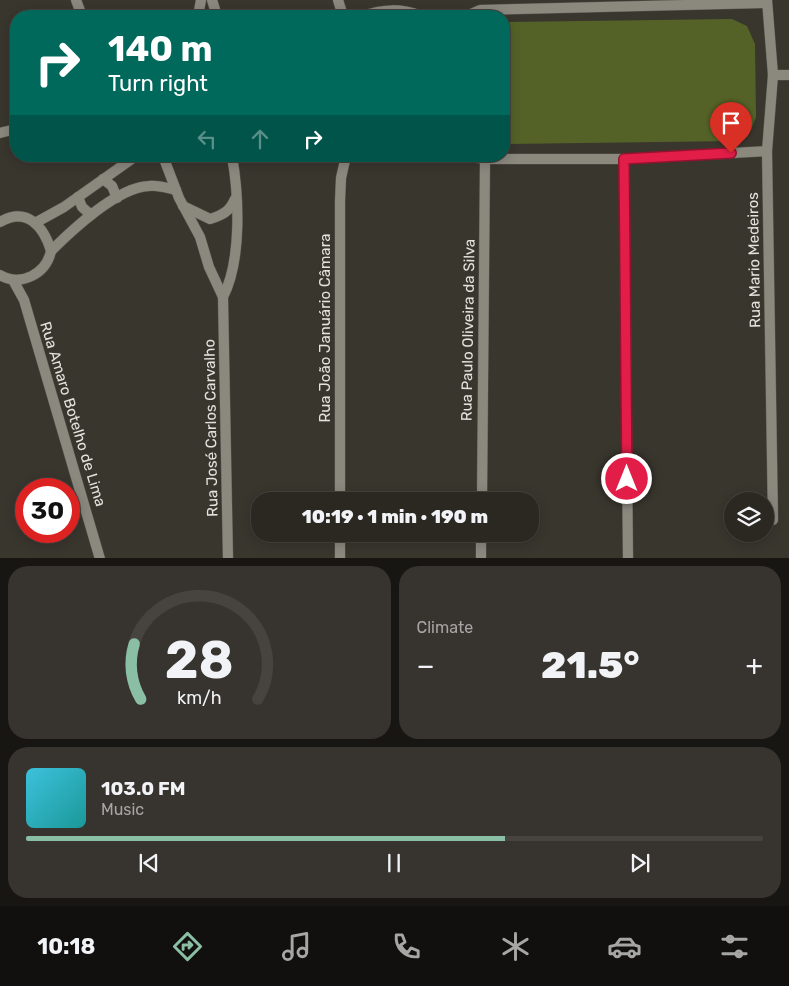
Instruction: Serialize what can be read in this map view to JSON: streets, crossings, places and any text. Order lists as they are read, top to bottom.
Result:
{
  "streets": {
    "street": [
      "Rua Mario Medeiros",
      "Rua João Januário Câmara",
      "Rua Paulo Oliveira da Silva",
      "Rua Amaro Botelho de Lima",
      "Rua José Carlos Carvalho"
    ]
  },
  "page": {
    "turn": ["140 m", "Turn right"],
    "limit": "30",
    "trip": "10:19 · 1 min · 190 m",
    "tile": "Climate",
    "heat": ["−", "21.5°", "+"],
    "song": ["103.0 FM", "Music"],
    "tabs": "10:18",
    "gauge": ["28", "km/h"]
  }
}
